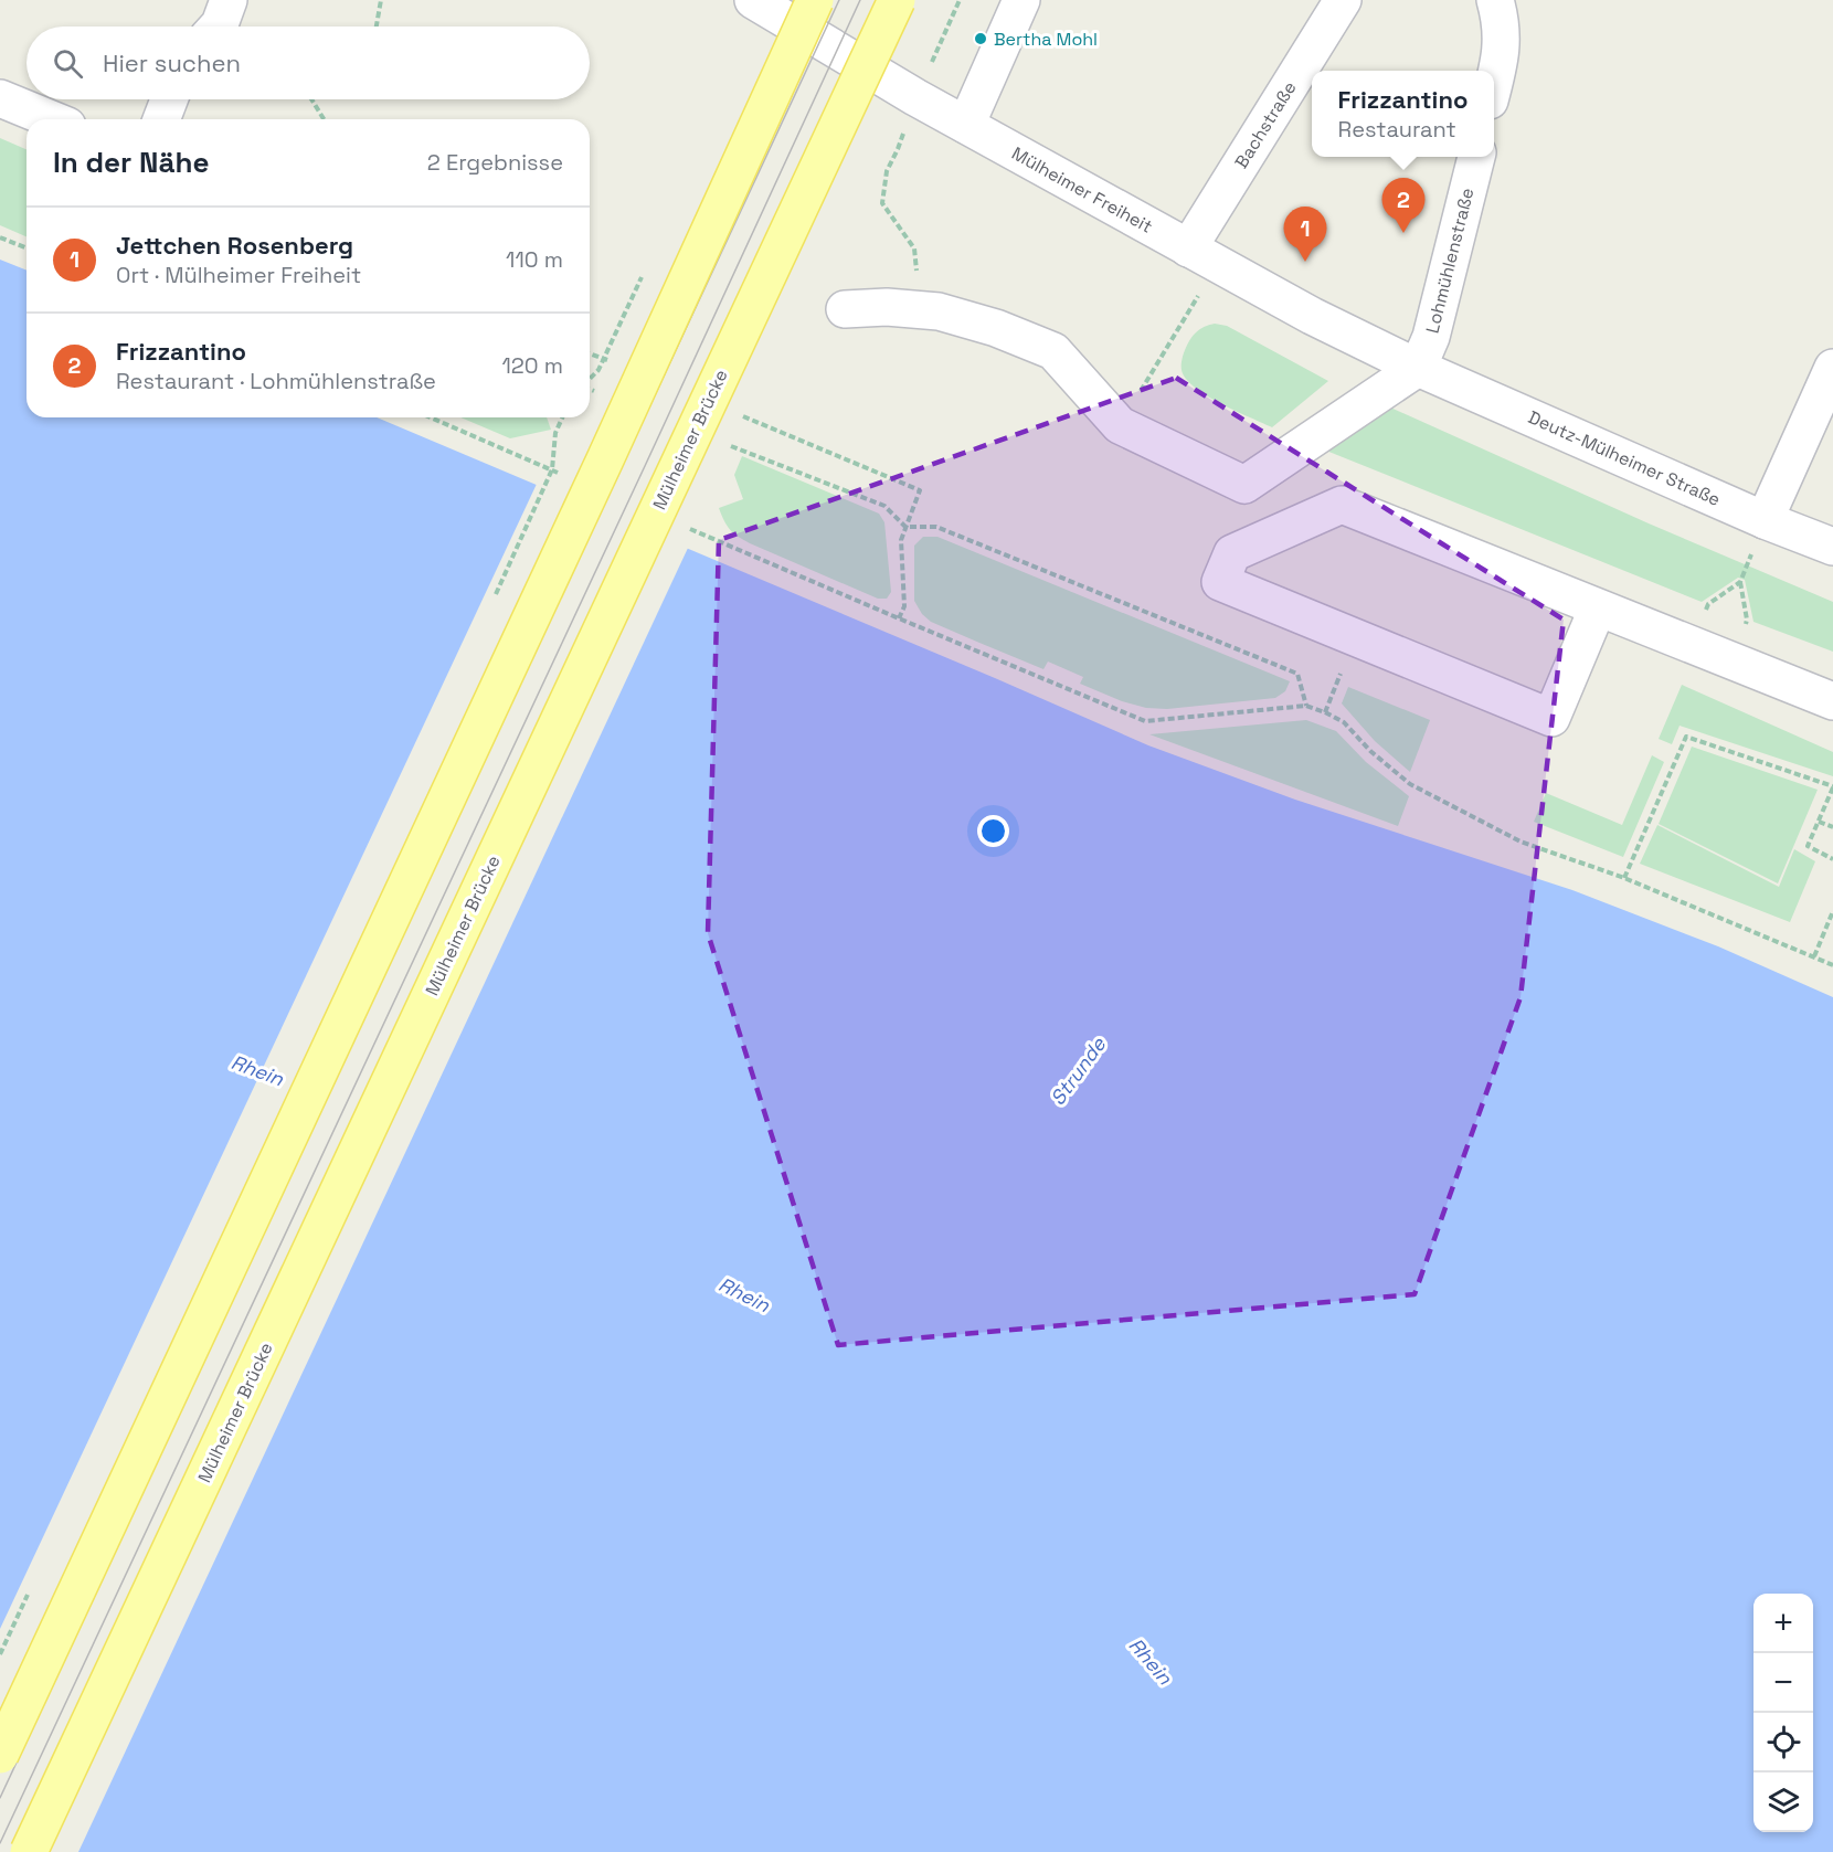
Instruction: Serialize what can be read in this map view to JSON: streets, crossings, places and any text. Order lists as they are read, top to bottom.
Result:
{
  "streets": {
    "main road": ["Mülheimer Brücke"],
    "street": [
      "Bachstraße",
      "Mülheimer Freiheit",
      "Lohmühlenstraße",
      "Deutz-Mülheimer Straße"
    ]
  },
  "crossings": [
    ["Bachstraße", "Mülheimer Freiheit"],
    ["Mülheimer Freiheit", "Lohmühlenstraße"],
    ["Mülheimer Freiheit", "Deutz-Mülheimer Straße"],
    ["Lohmühlenstraße", "Deutz-Mülheimer Straße"]
  ],
  "water": ["Rhein", "Strunde"],
  "places": ["Bertha Mohl"],
  "page": {
    "search": "Hier suchen",
    "popup": ["Frizzantino", "Restaurant"],
    "heading": ["In der Nähe", "2 Ergebnisse"],
    "pins": ["2", "1"],
    "list": [
      {
        "mark": "1",
        "name": "Jettchen Rosenberg",
        "note": "Ort · Mülheimer Freiheit",
        "value": "110 m"
      },
      {
        "mark": "2",
        "name": "Frizzantino",
        "note": "Restaurant · Lohmühlenstraße",
        "value": "120 m"
      }
    ],
    "map_buttons": ["+", "−"]
  }
}
